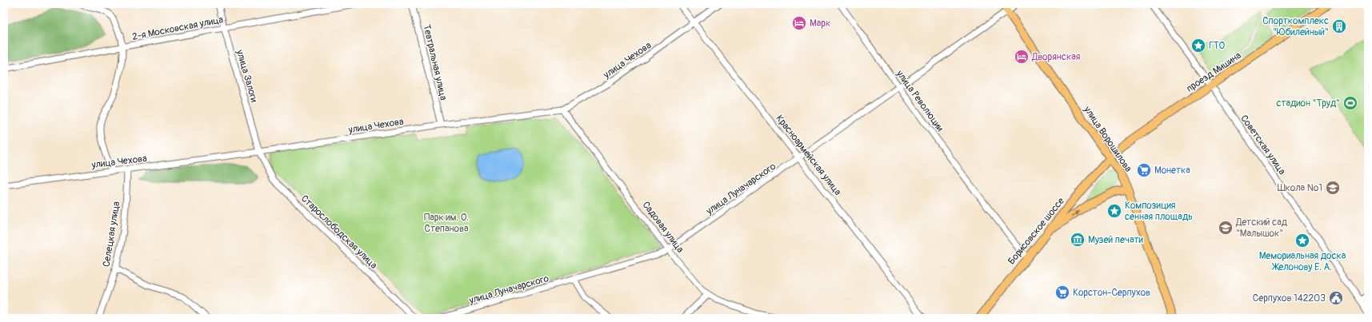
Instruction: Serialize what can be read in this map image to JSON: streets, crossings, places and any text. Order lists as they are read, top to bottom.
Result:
{
  "streets": {
    "main road": ["проезд Мишина", "улица Ворошилова", "Борисовское шоссе"],
    "street": [
      "2-я Московская улица",
      "улица Чехова",
      "Театральная улица",
      "улица Залоги",
      "улица Революции",
      "Советская улица",
      "Красноармейская улица",
      "улица Луначарского",
      "Садовая улица",
      "Старослободская улица",
      "Селецкая улица"
    ]
  },
  "crossings": [
    ["2-я Московская улица", "улица Залоги"],
    ["улица Чехова", "Театральная улица"],
    ["улица Чехова", "улица Залоги"],
    ["улица Чехова", "Красноармейская улица"],
    ["улица Чехова", "Садовая улица"],
    ["улица Чехова", "Старослободская улица"],
    ["улица Чехова", "Селецкая улица"],
    ["проезд Мишина", "улица Ворошилова"],
    ["проезд Мишина", "Советская улица"],
    ["проезд Мишина", "Борисовское шоссе"],
    ["улица Залоги", "Старослободская улица"],
    ["улица Революции", "улица Луначарского"],
    ["улица Революции", "Борисовское шоссе"],
    ["улица Ворошилова", "улица Луначарского"],
    ["улица Ворошилова", "Борисовское шоссе"],
    ["Красноармейская улица", "улица Луначарского"],
    ["улица Луначарского", "Садовая улица"]
  ],
  "parks": ["Парк им. О. Степанова"],
  "places": {
    "hotel": ["Марк", "Дворянская"],
    "building": ["Спорткомплекс \"Юбилейный\""],
    "place": ["ГТО", "Композиция сенная площадь", "Мемориальная доска Желонову Е. А."],
    "sports": ["стадион \"Труд\""],
    "supermarket": ["Монетка", "Корстон-Серпухов"],
    "school or university": ["Школа №1", "Детский сад \"Малышок\""],
    "museum": ["Музей печати"],
    "public building": ["Серпухов 142203"]
  }
}
